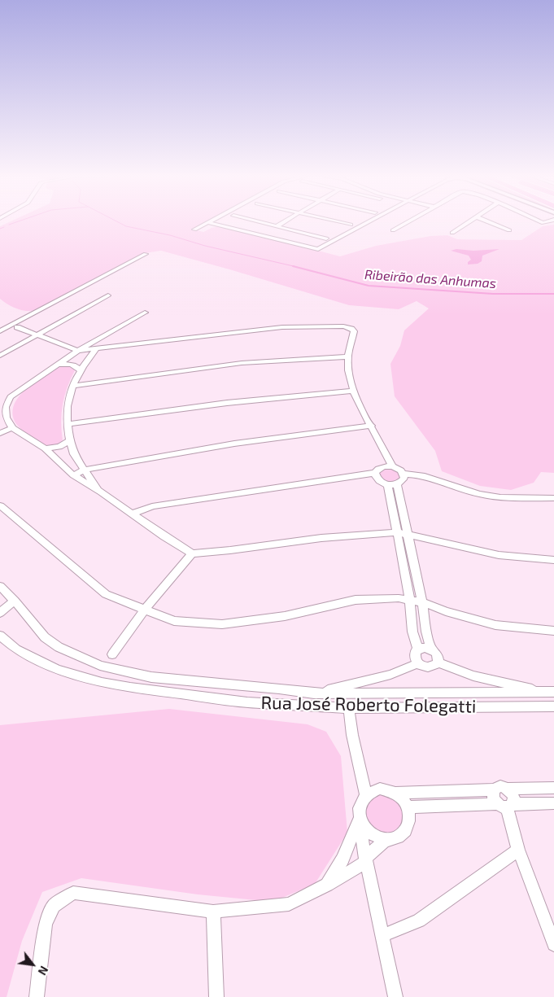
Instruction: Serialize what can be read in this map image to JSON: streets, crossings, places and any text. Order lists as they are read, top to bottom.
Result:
{
  "streets": {
    "street": ["Rua José Roberto Folegatti"]
  },
  "water": ["Ribeirão das Anhumas"],
  "north": "bottom right"
}
